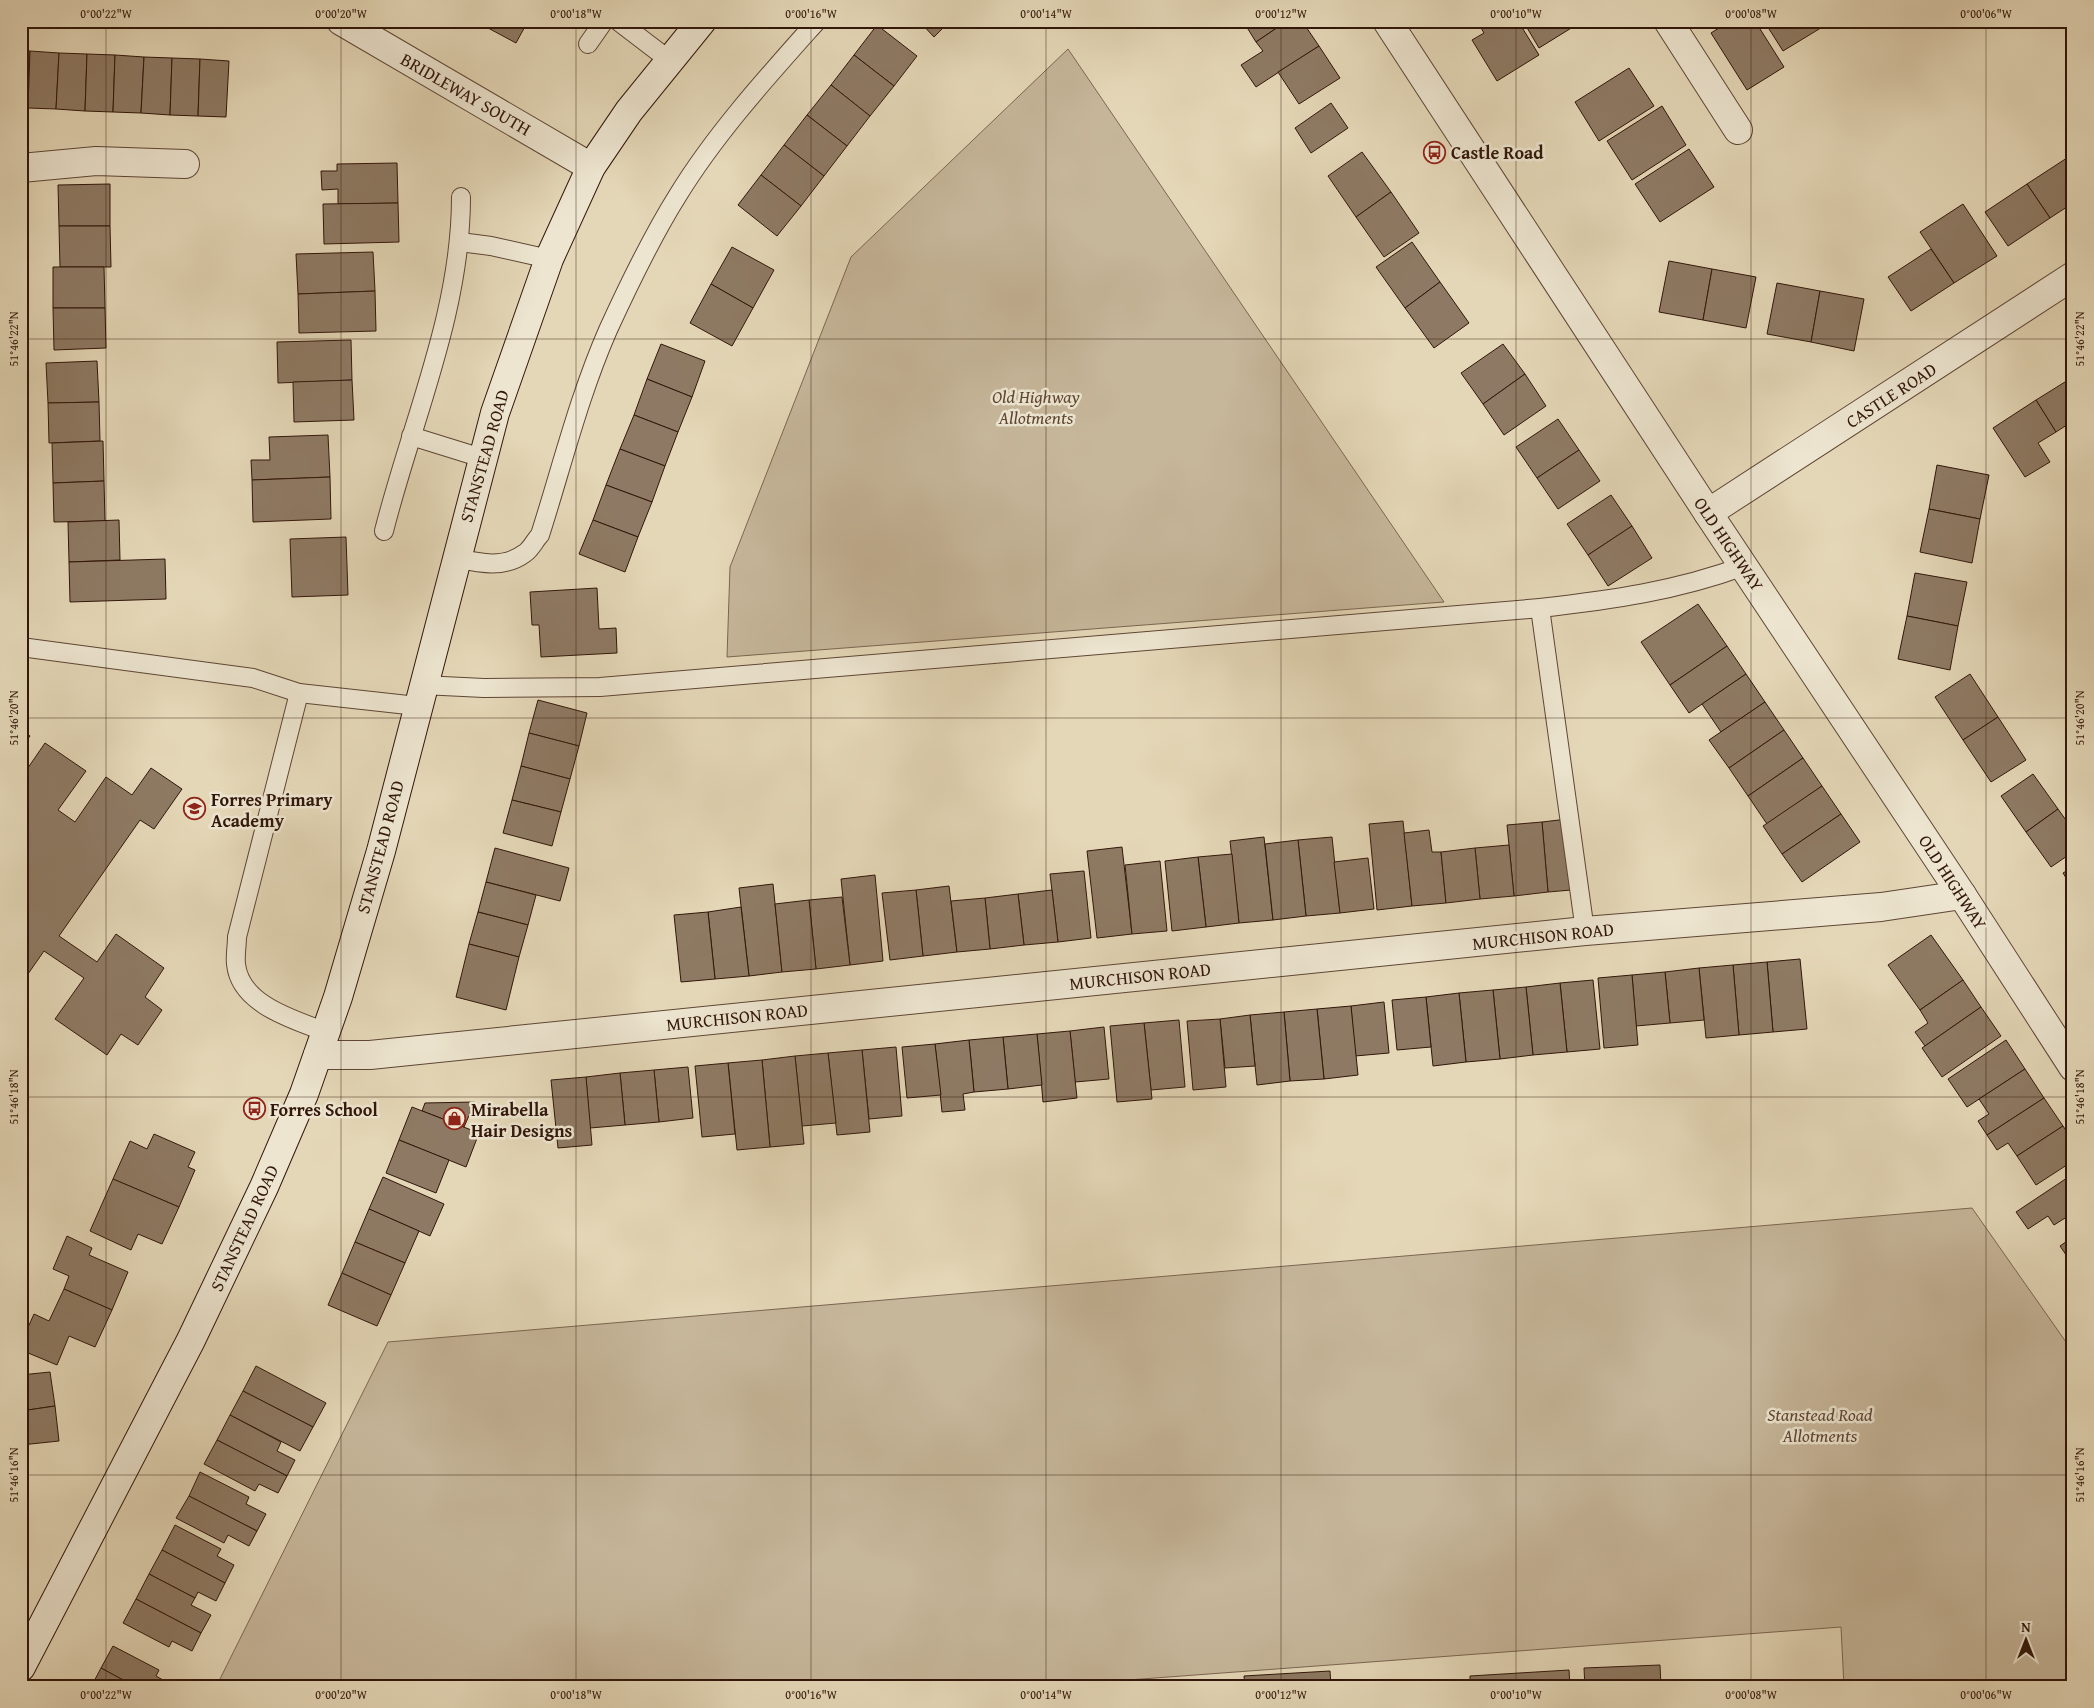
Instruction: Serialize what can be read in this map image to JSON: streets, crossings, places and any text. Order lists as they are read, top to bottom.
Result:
{
  "streets": {
    "street": [
      "BRIDLEWAY SOUTH",
      "CASTLE ROAD",
      "STANSTEAD ROAD",
      "OLD HIGHWAY",
      "MURCHISON ROAD"
    ]
  },
  "crossings": [
    ["BRIDLEWAY SOUTH", "STANSTEAD ROAD"],
    ["CASTLE ROAD", "OLD HIGHWAY"],
    ["STANSTEAD ROAD", "MURCHISON ROAD"],
    ["OLD HIGHWAY", "MURCHISON ROAD"]
  ],
  "parks": ["Old Highway Allotments", "Stanstead Road Allotments"],
  "places": {
    "bus stop": ["Castle Road", "Forres School"],
    "school or university": ["Forres Primary Academy"],
    "shop": ["Mirabella Hair Designs"]
  },
  "north": "top",
  "coordinates": [
    "0°00'22\"W",
    "0°00'20\"W",
    "0°00'18\"W",
    "0°00'16\"W",
    "0°00'14\"W",
    "0°00'12\"W",
    "0°00'10\"W",
    "0°00'08\"W",
    "0°00'06\"W",
    "51°46'22\"N",
    "51°46'20\"N",
    "51°46'18\"N",
    "51°46'16\"N"
  ]
}
